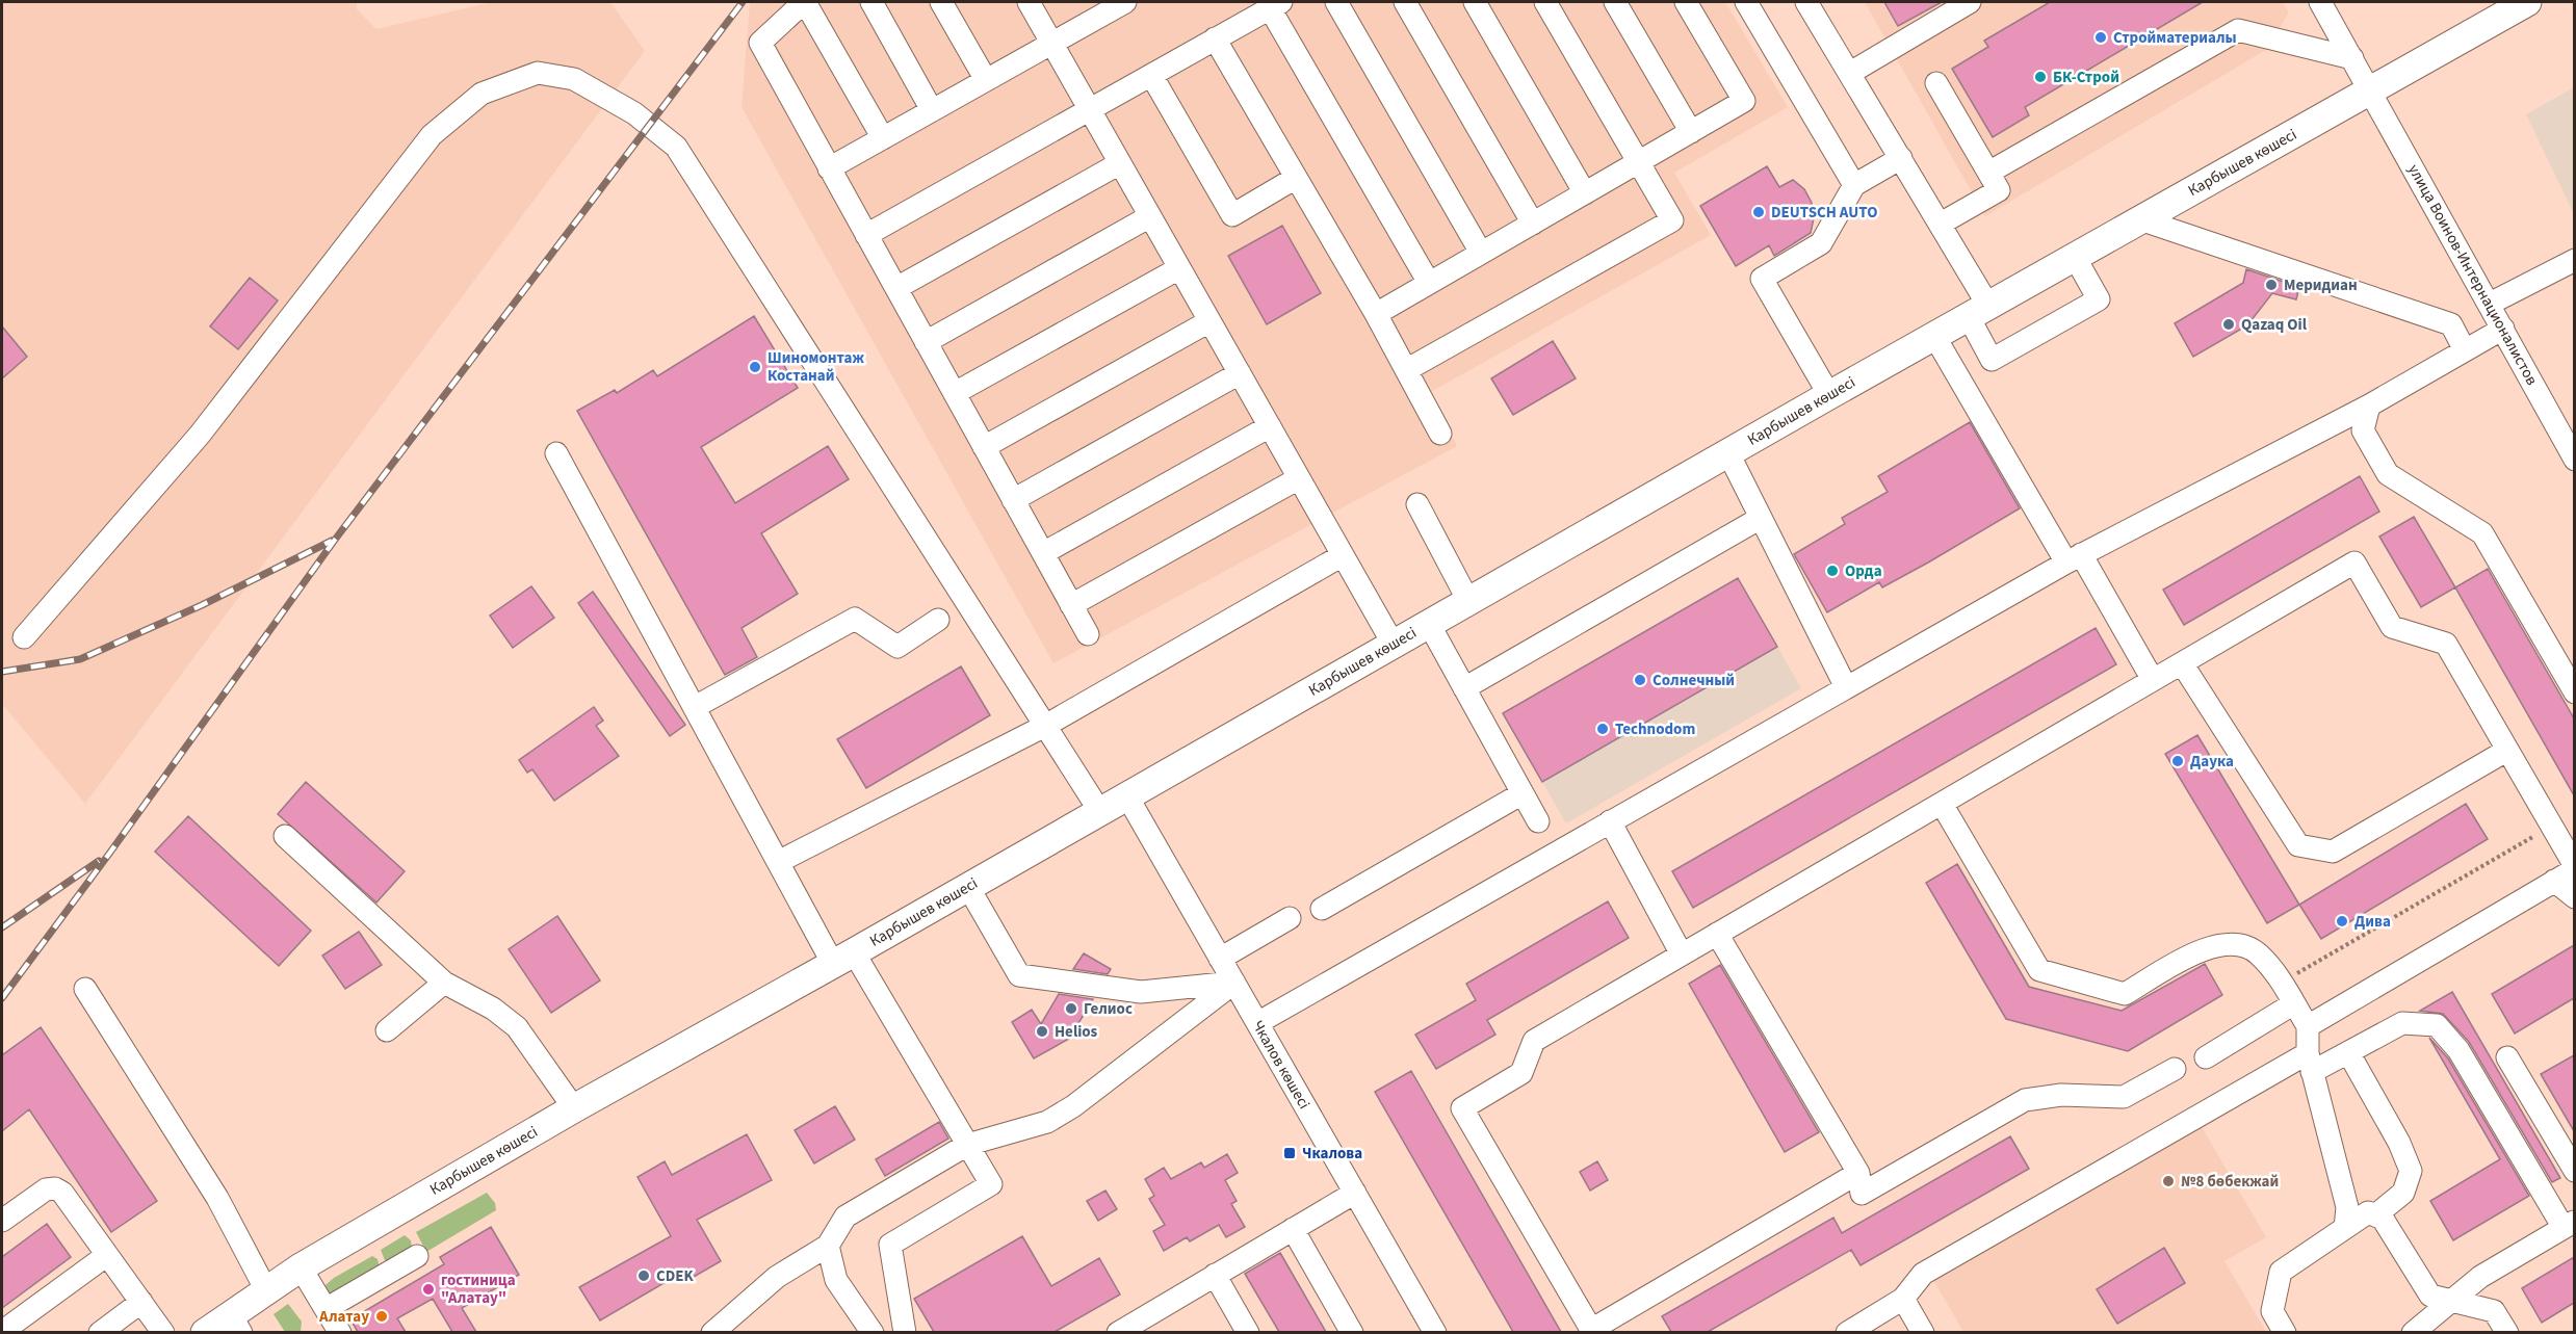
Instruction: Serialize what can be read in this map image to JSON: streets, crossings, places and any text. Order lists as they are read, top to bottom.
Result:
{
  "streets": {
    "main road": ["Карбышев көшесі"],
    "street": ["улица Воинов-Интернационалистов", "Чкалов көшесі"]
  },
  "crossings": [
    ["Карбышев көшесі", "улица Воинов-Интернационалистов"],
    ["Карбышев көшесі", "Чкалов көшесі"]
  ],
  "places": {
    "other": [
      "Стройматериалы",
      "БК-Строй",
      "DEUTSCH AUTO",
      "Меридиан",
      "Qazaq Oil",
      "Шиномонтаж Костанай",
      "Орда",
      "Солнечный",
      "Technodom",
      "Даука",
      "Дива",
      "Гелиос",
      "Helios",
      "№8 бөбекжай",
      "CDEK",
      "гостиница \"Алатау\"",
      "Алатау"
    ],
    "transit": ["Чкалова"]
  }
}
